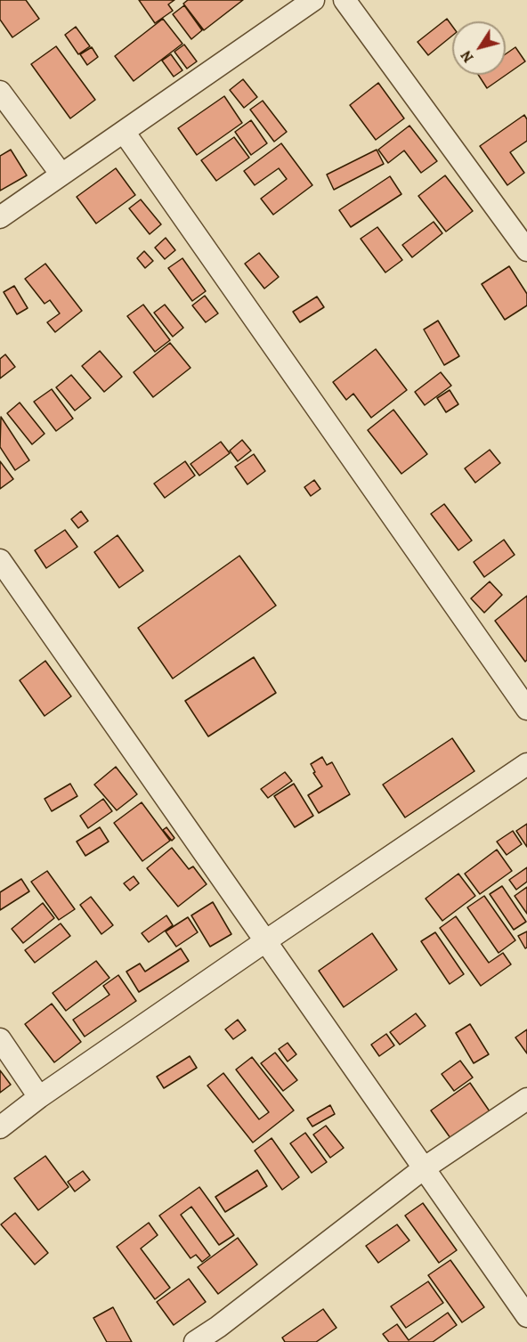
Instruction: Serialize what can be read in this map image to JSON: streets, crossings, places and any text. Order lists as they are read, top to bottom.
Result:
{
  "north": "bottom left"
}
